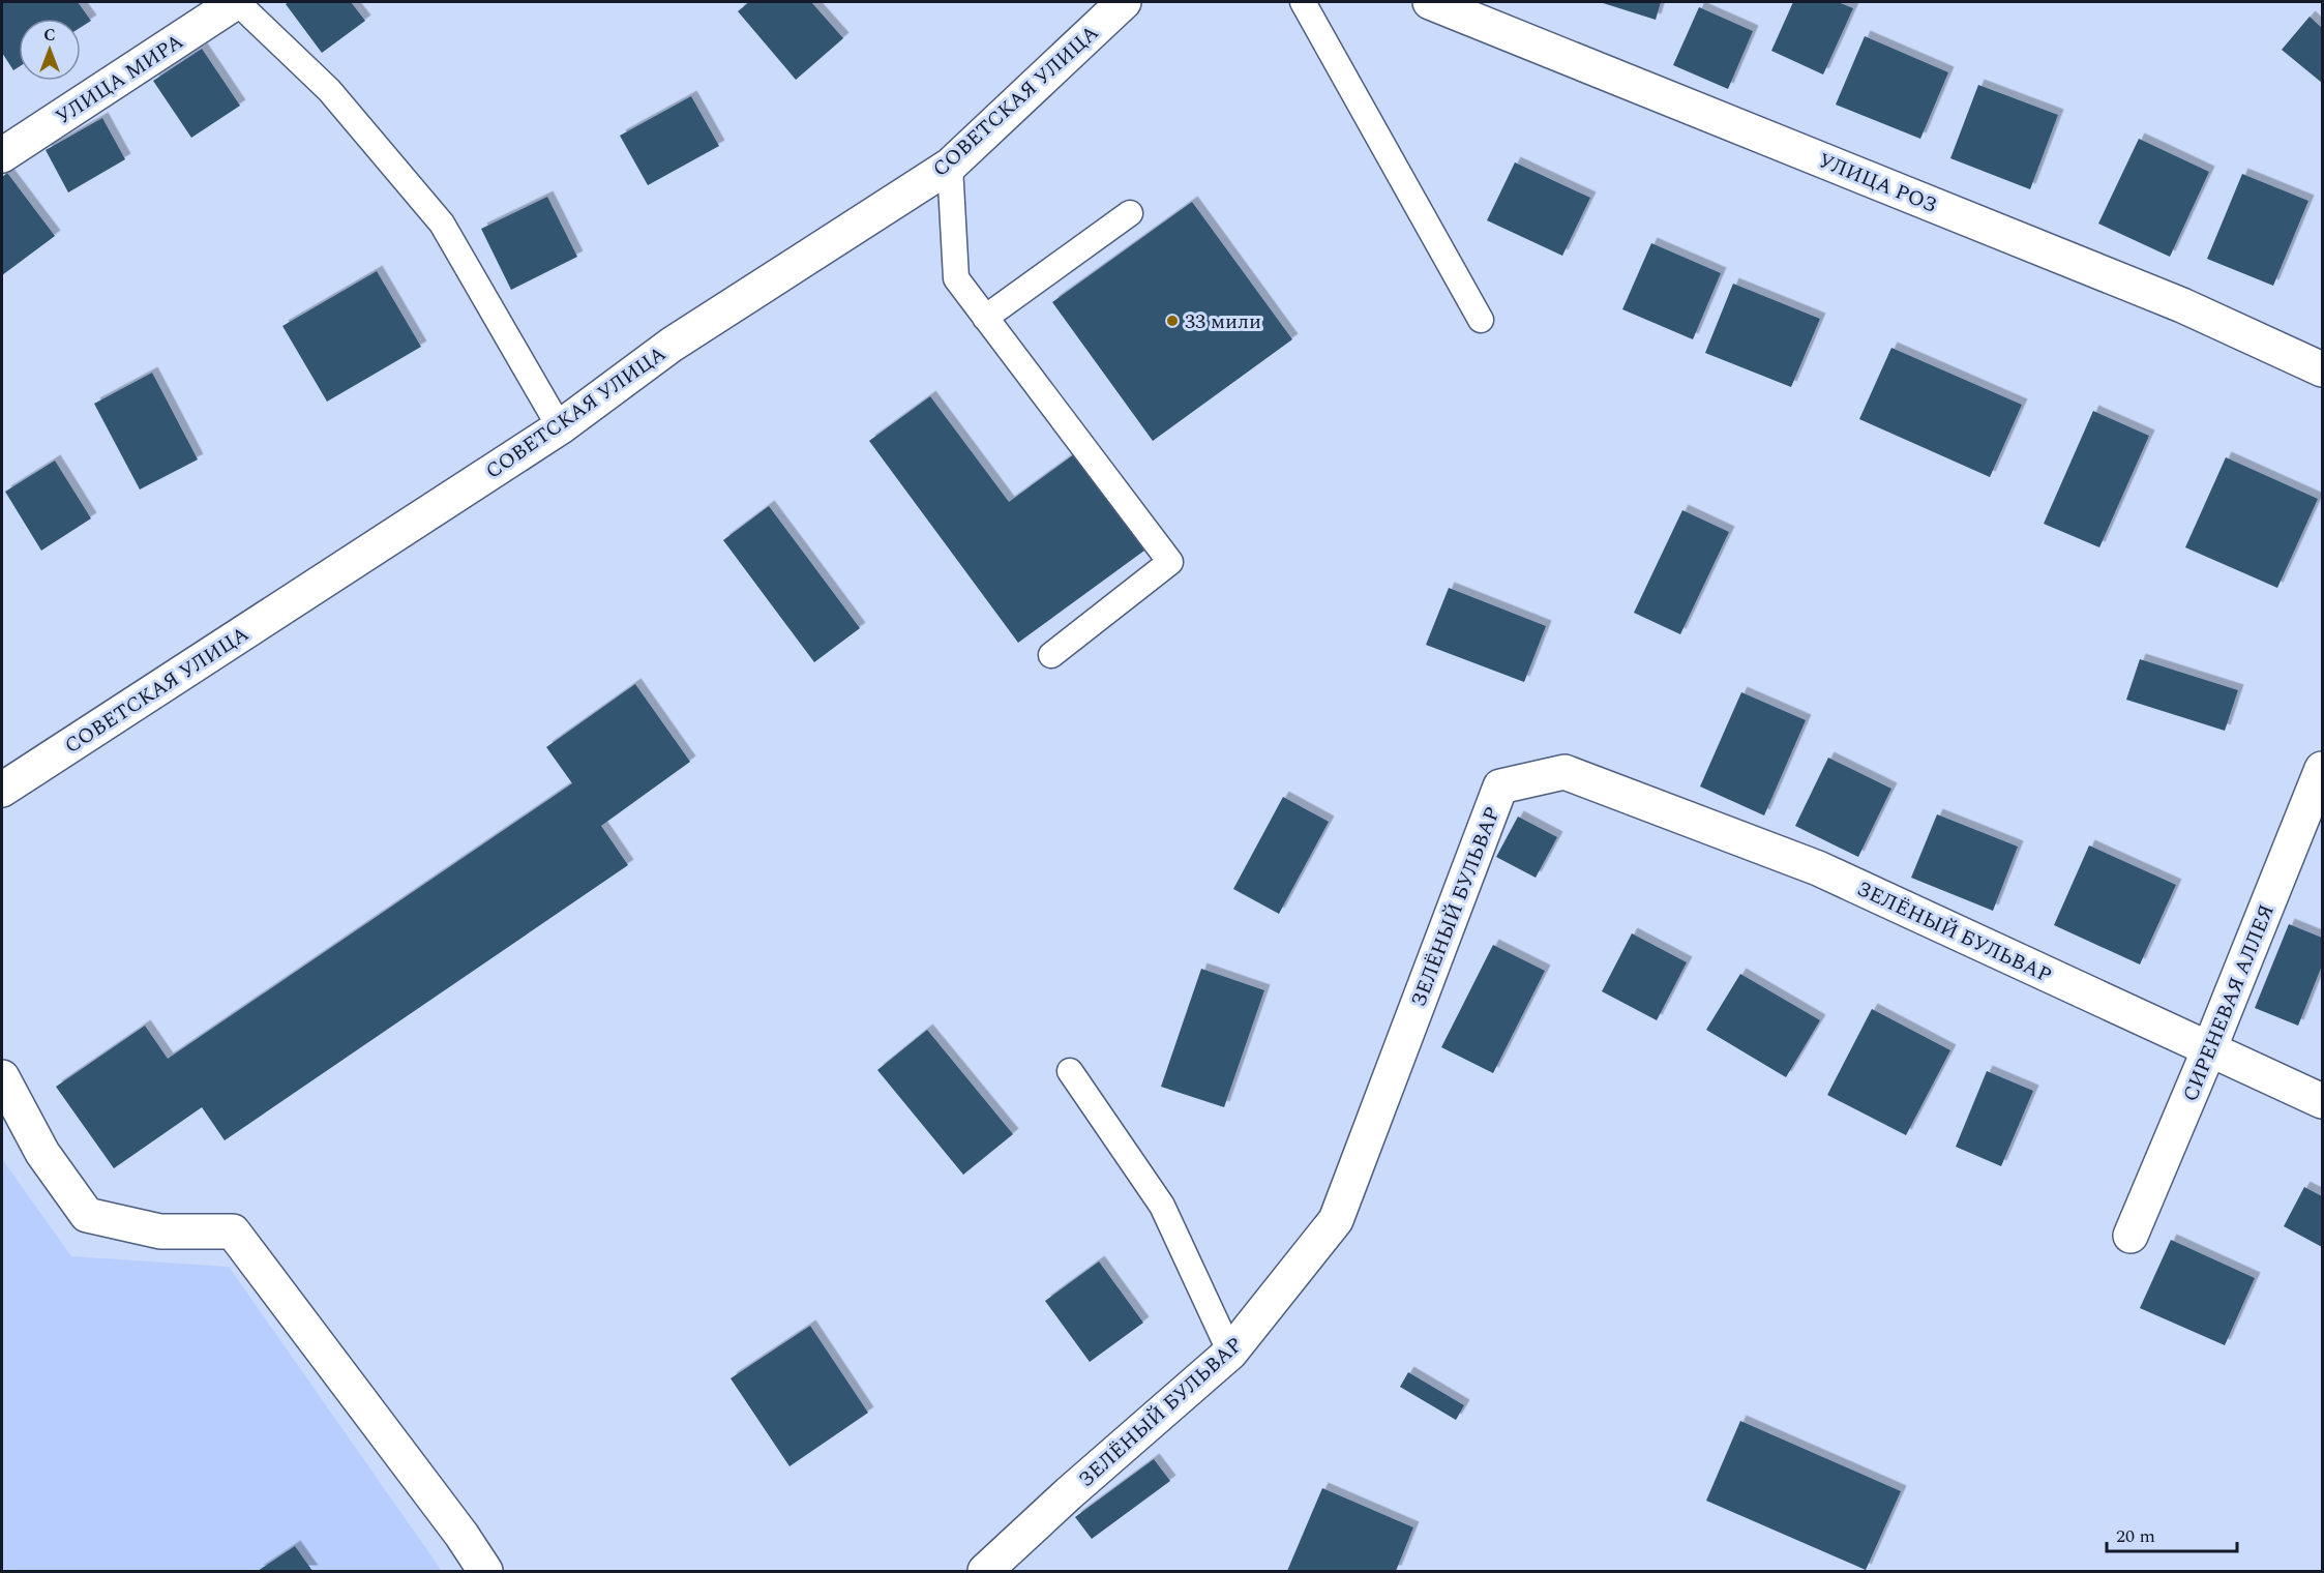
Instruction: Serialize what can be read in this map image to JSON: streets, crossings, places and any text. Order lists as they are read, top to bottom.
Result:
{
  "streets": {
    "street": [
      "УЛИЦА МИРА",
      "СОВЕТСКАЯ УЛИЦА",
      "УЛИЦА РОЗ",
      "ЗЕЛЁНЫЙ БУЛЬВАР",
      "СИРЕНЕВАЯ АЛЛЕЯ"
    ]
  },
  "crossings": [
    ["ЗЕЛЁНЫЙ БУЛЬВАР", "СИРЕНЕВАЯ АЛЛЕЯ"]
  ],
  "places": ["33 мили"],
  "scale_bar": "20 m",
  "north": "top"
}
